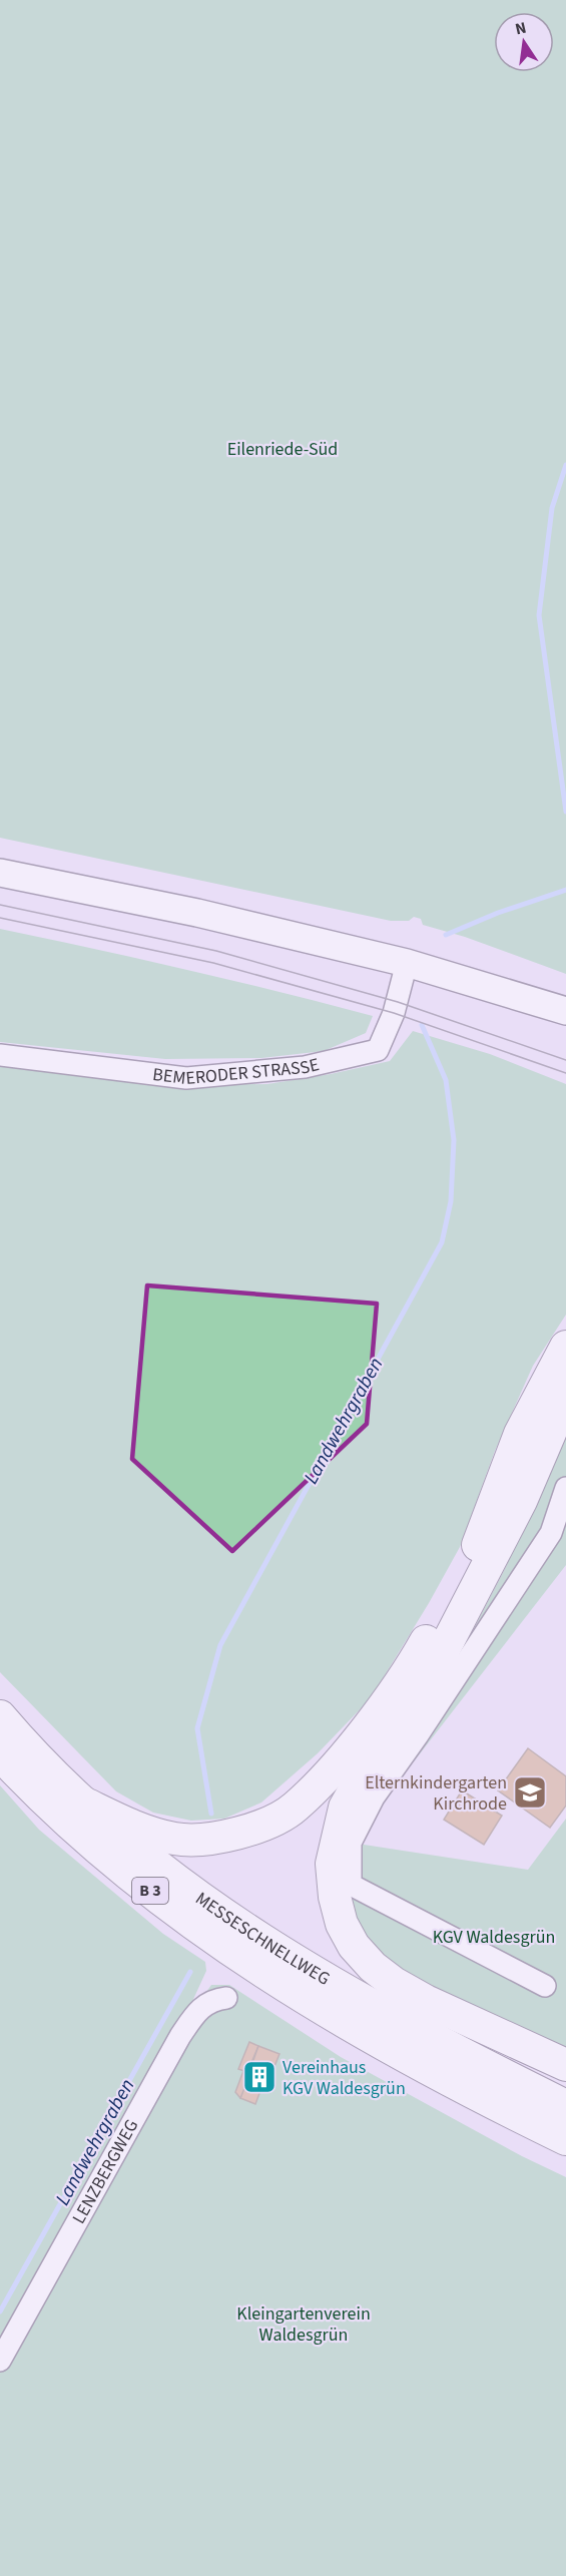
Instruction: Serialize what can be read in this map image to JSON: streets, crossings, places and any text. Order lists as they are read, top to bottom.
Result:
{
  "streets": {
    "highway": ["B 3", "MESSESCHNELLWEG"],
    "lane": ["BEMERODER STRASSE", "LENZBERGWEG"]
  },
  "water": ["Landwehrgraben"],
  "parks": ["Eilenriede-Süd", "KGV Waldesgrün", "Kleingartenverein Waldesgrün"],
  "places": {
    "school or university": ["Elternkindergarten Kirchrode"],
    "building": ["Vereinhaus KGV Waldesgrün"]
  },
  "north": "top"
}
